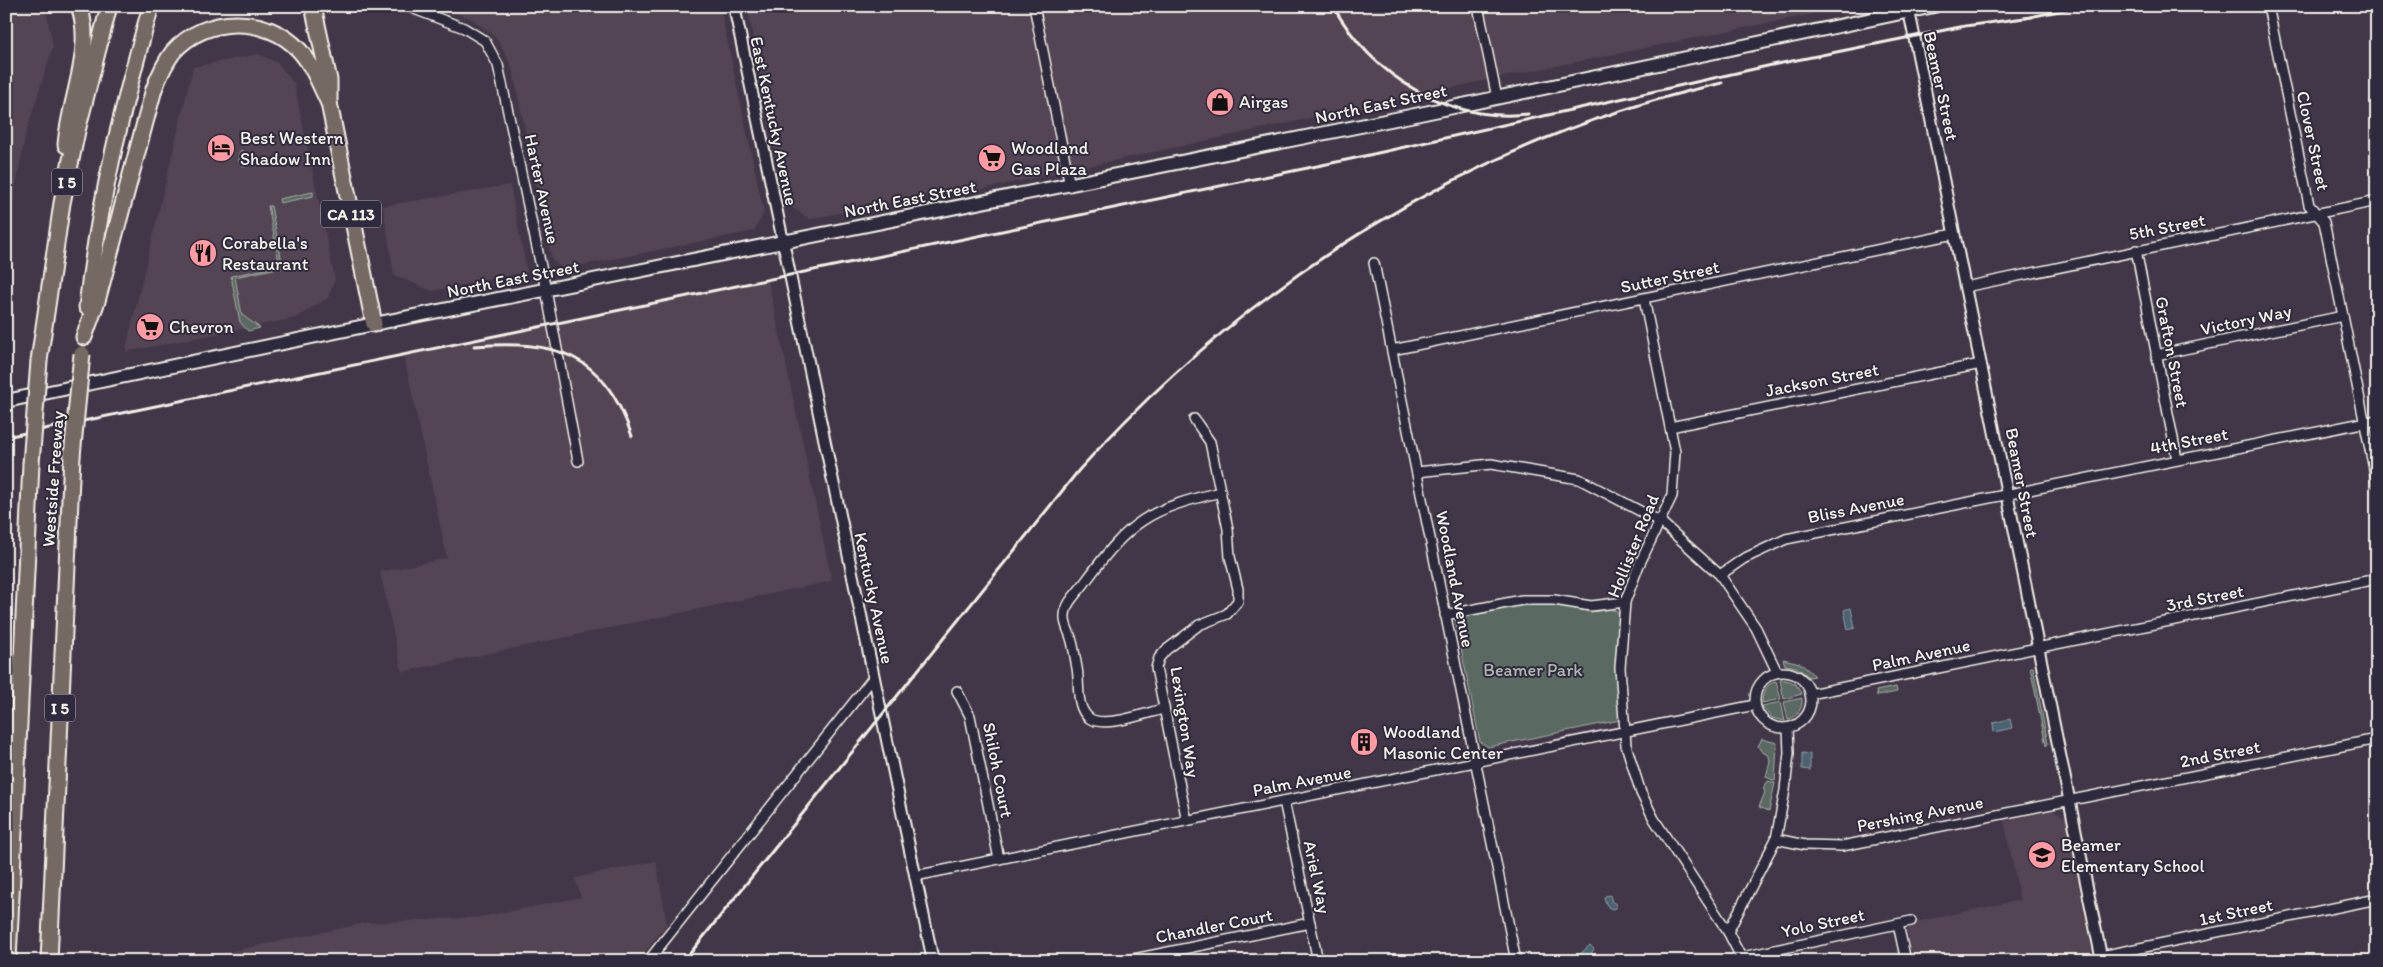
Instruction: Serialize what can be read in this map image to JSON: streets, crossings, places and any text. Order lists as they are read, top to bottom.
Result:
{
  "streets": {
    "highway": ["I 5", "CA 113", "Westside Freeway"],
    "main road": ["North East Street"],
    "street": [
      "Beamer Street",
      "East Kentucky Avenue",
      "Clover Street",
      "Harter Avenue",
      "5th Street",
      "Sutter Street",
      "Victory Way",
      "Grafton Street",
      "Jackson Street",
      "4th Street",
      "Bliss Avenue",
      "Hollister Road",
      "Woodland Avenue",
      "Kentucky Avenue",
      "3rd Street",
      "Palm Avenue",
      "Lexington Way",
      "2nd Street",
      "Shiloh Court",
      "Pershing Avenue",
      "Ariel Way",
      "1st Street",
      "Yolo Street",
      "Chandler Court"
    ]
  },
  "crossings": [
    ["Beamer Street", "North East Street"],
    ["Beamer Street", "5th Street"],
    ["Beamer Street", "Sutter Street"],
    ["Beamer Street", "Jackson Street"],
    ["Beamer Street", "4th Street"],
    ["Beamer Street", "Bliss Avenue"],
    ["Beamer Street", "3rd Street"],
    ["Beamer Street", "Palm Avenue"],
    ["Beamer Street", "2nd Street"],
    ["Beamer Street", "Pershing Avenue"],
    ["Beamer Street", "1st Street"],
    ["North East Street", "East Kentucky Avenue"],
    ["North East Street", "Harter Avenue"],
    ["North East Street", "CA 113"],
    ["North East Street", "Kentucky Avenue"],
    ["East Kentucky Avenue", "Kentucky Avenue"],
    ["Clover Street", "5th Street"],
    ["Clover Street", "Victory Way"],
    ["Clover Street", "4th Street"],
    ["5th Street", "Grafton Street"],
    ["Sutter Street", "Hollister Road"],
    ["Sutter Street", "Woodland Avenue"],
    ["Victory Way", "Grafton Street"],
    ["Grafton Street", "4th Street"],
    ["Jackson Street", "Hollister Road"],
    ["4th Street", "Bliss Avenue"],
    ["Hollister Road", "Palm Avenue"],
    ["Hollister Road", "Yolo Street"],
    ["Woodland Avenue", "Palm Avenue"],
    ["Kentucky Avenue", "Palm Avenue"],
    ["3rd Street", "Palm Avenue"],
    ["Palm Avenue", "Lexington Way"],
    ["Palm Avenue", "Shiloh Court"],
    ["Palm Avenue", "Ariel Way"],
    ["2nd Street", "Pershing Avenue"],
    ["Ariel Way", "Chandler Court"]
  ],
  "parks": ["Beamer Park"],
  "places": {
    "shop": ["Airgas"],
    "hotel": ["Best Western Shadow Inn"],
    "supermarket": ["Woodland Gas Plaza", "Chevron"],
    "restaurant": ["Corabella's Restaurant"],
    "building": ["Woodland Masonic Center"],
    "school or university": ["Beamer Elementary School"]
  }
}
